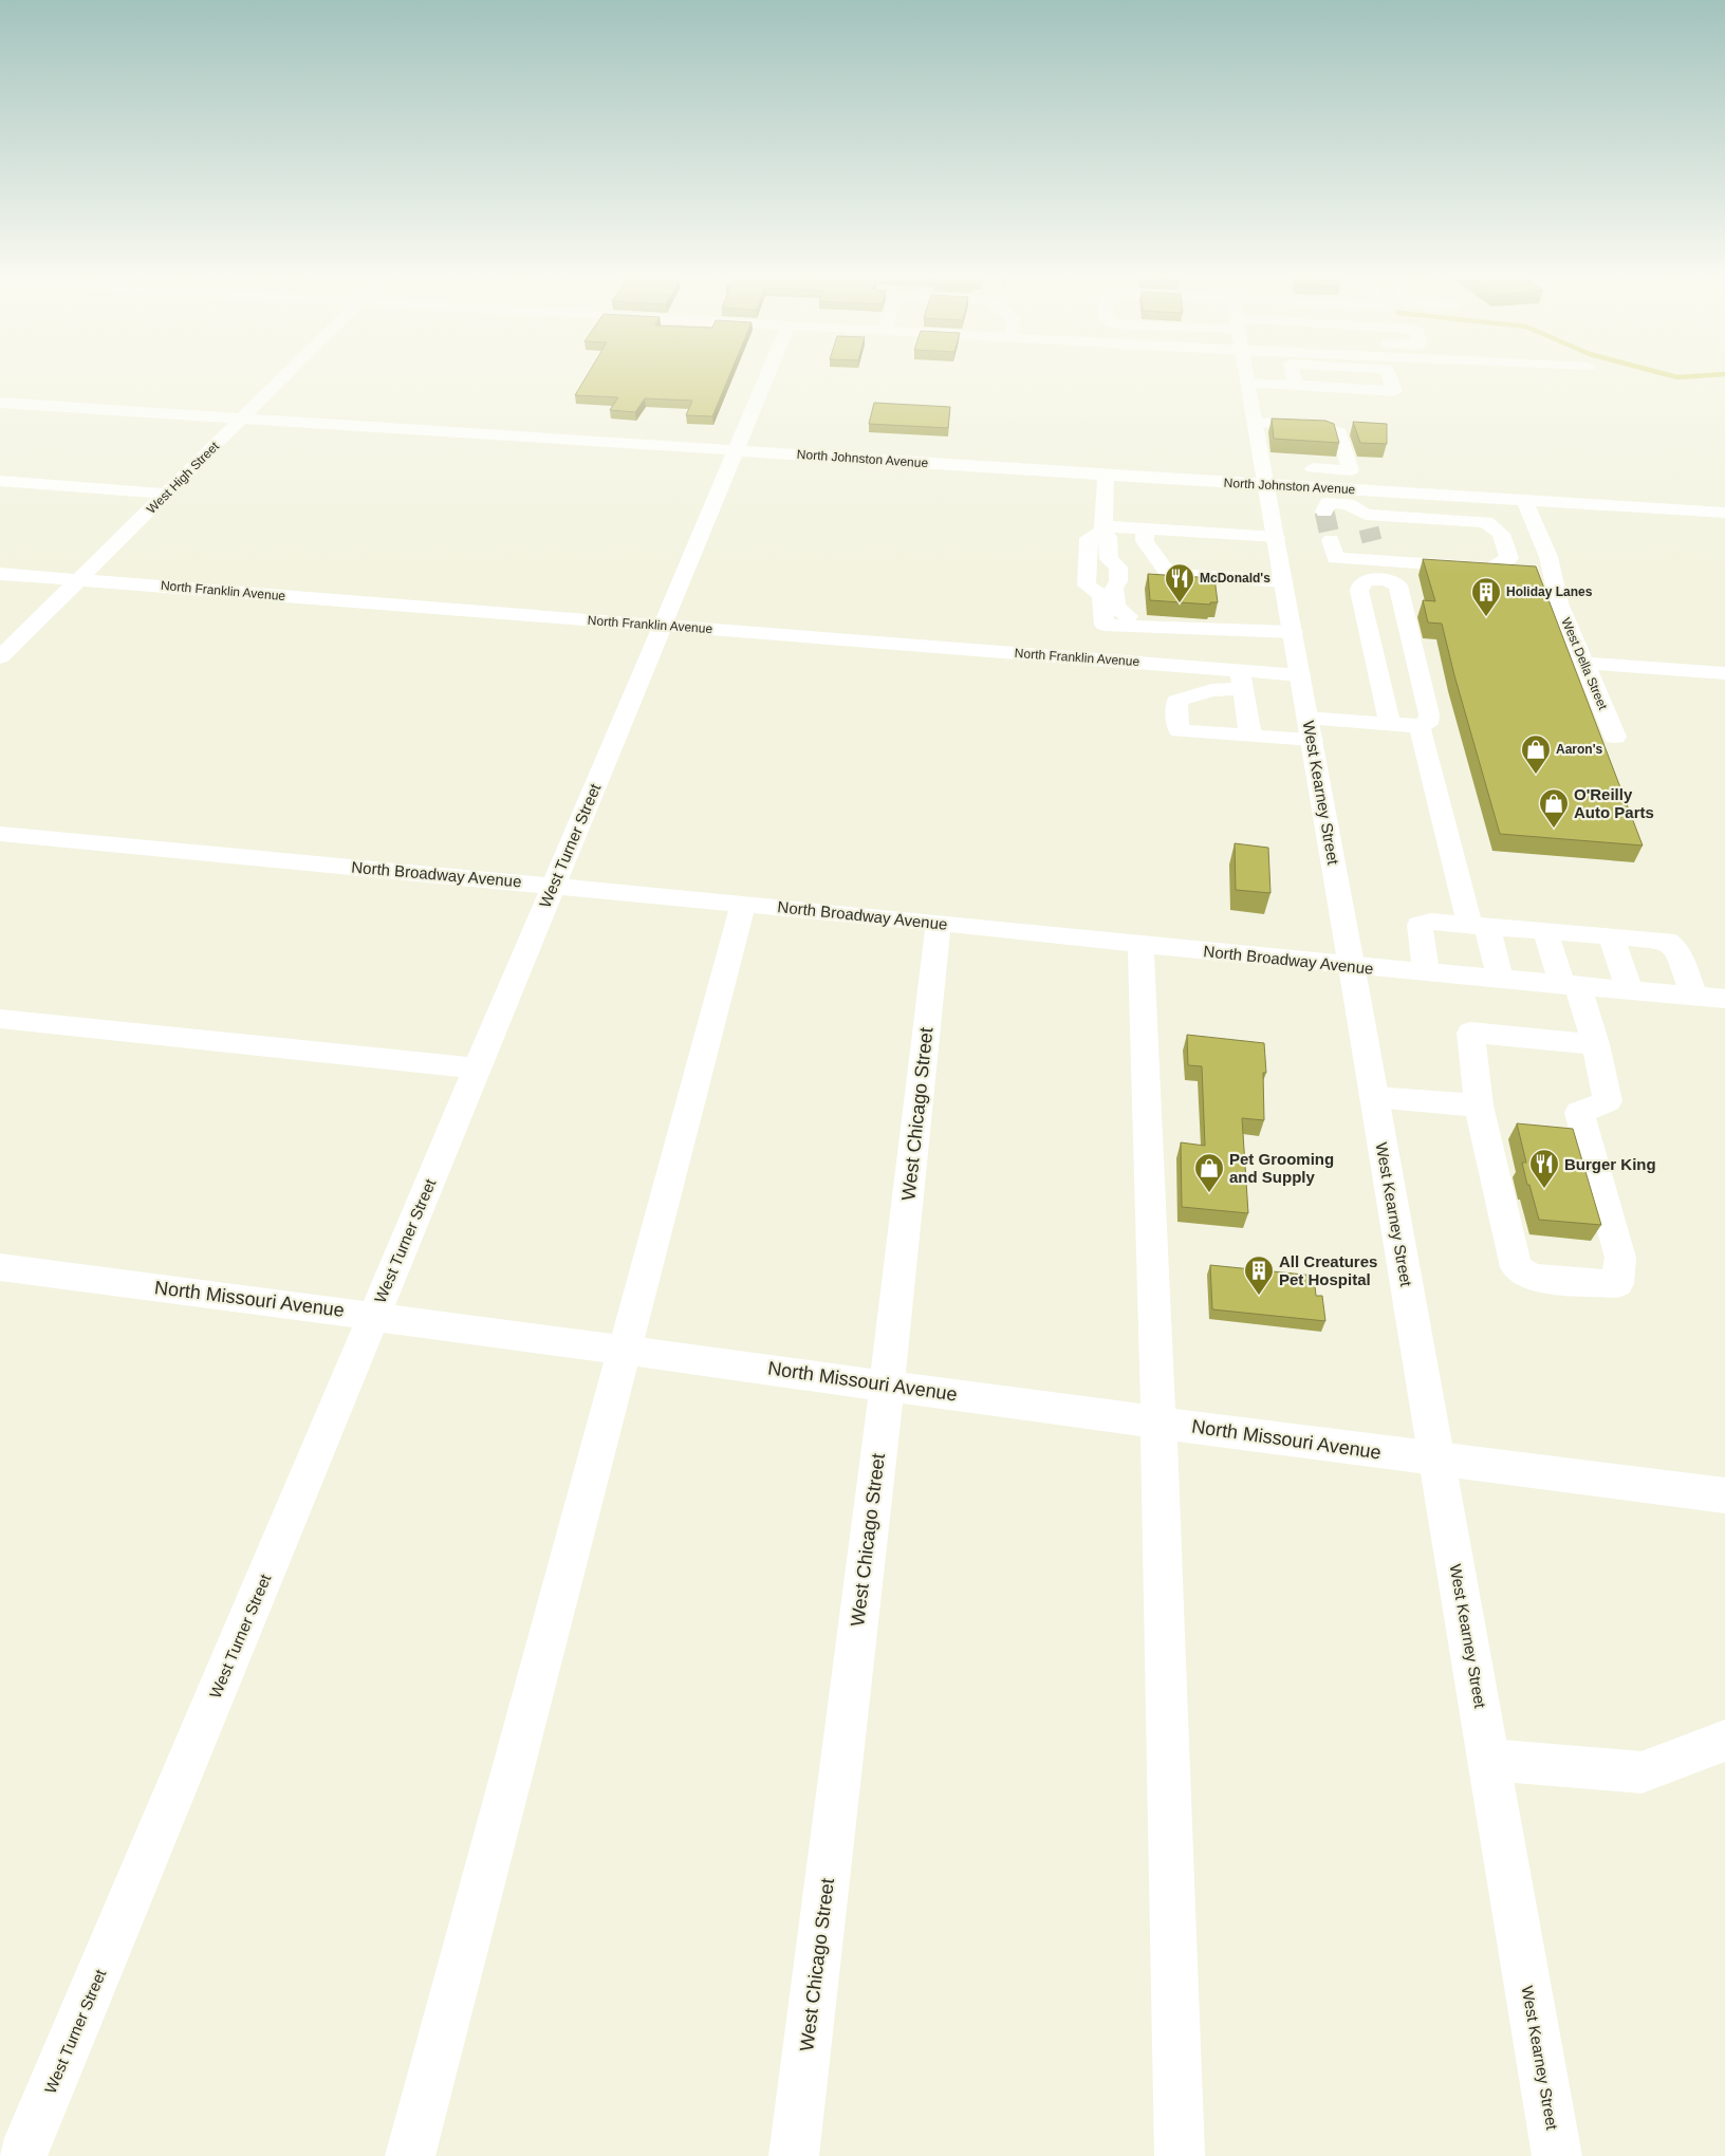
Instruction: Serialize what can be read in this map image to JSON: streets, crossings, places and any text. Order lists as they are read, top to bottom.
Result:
{
  "streets": {
    "street": [
      "North Johnston Avenue",
      "West High Street",
      "North Franklin Avenue",
      "West Della Street",
      "West Kearney Street",
      "West Turner Street",
      "North Broadway Avenue",
      "West Chicago Street",
      "North Missouri Avenue"
    ]
  },
  "crossings": [
    ["North Johnston Avenue", "West High Street"],
    ["North Johnston Avenue", "West Della Street"],
    ["North Johnston Avenue", "West Kearney Street"],
    ["North Johnston Avenue", "West Turner Street"],
    ["West High Street", "North Franklin Avenue"],
    ["North Franklin Avenue", "West Kearney Street"],
    ["North Franklin Avenue", "West Turner Street"],
    ["West Kearney Street", "North Broadway Avenue"],
    ["West Kearney Street", "North Missouri Avenue"],
    ["West Turner Street", "North Broadway Avenue"],
    ["West Turner Street", "North Missouri Avenue"],
    ["North Broadway Avenue", "West Chicago Street"],
    ["West Chicago Street", "North Missouri Avenue"]
  ],
  "places": {
    "restaurant": ["McDonald's", "Burger King"],
    "building": ["Holiday Lanes", "All Creatures Pet Hospital"],
    "shop": ["Aaron's", "O'Reilly Auto Parts", "Pet Grooming and Supply"]
  }
}
